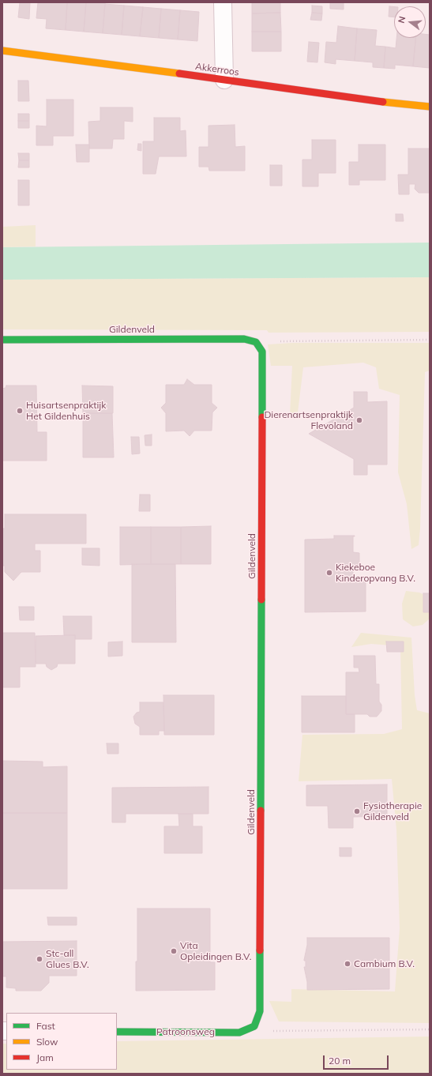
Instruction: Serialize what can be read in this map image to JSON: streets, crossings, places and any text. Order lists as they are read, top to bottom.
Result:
{
  "streets": {
    "street": ["Akkerroos", "Gildenveld", "Patroonsweg"]
  },
  "crossings": [
    ["Gildenveld", "Patroonsweg"]
  ],
  "places": [
    "Huisartsenpraktijk Het Gildenhuis",
    "Dierenartsenpraktijk Flevoland",
    "Kiekeboe Kinderopvang B.V.",
    "Fysiotherapie Gildenveld",
    "Vita Opleidingen B.V.",
    "Stc-all Glues B.V.",
    "Cambium B.V."
  ],
  "legend": ["Fast", "Slow", "Jam"],
  "scale_bar": "20 m",
  "north": "left"
}
